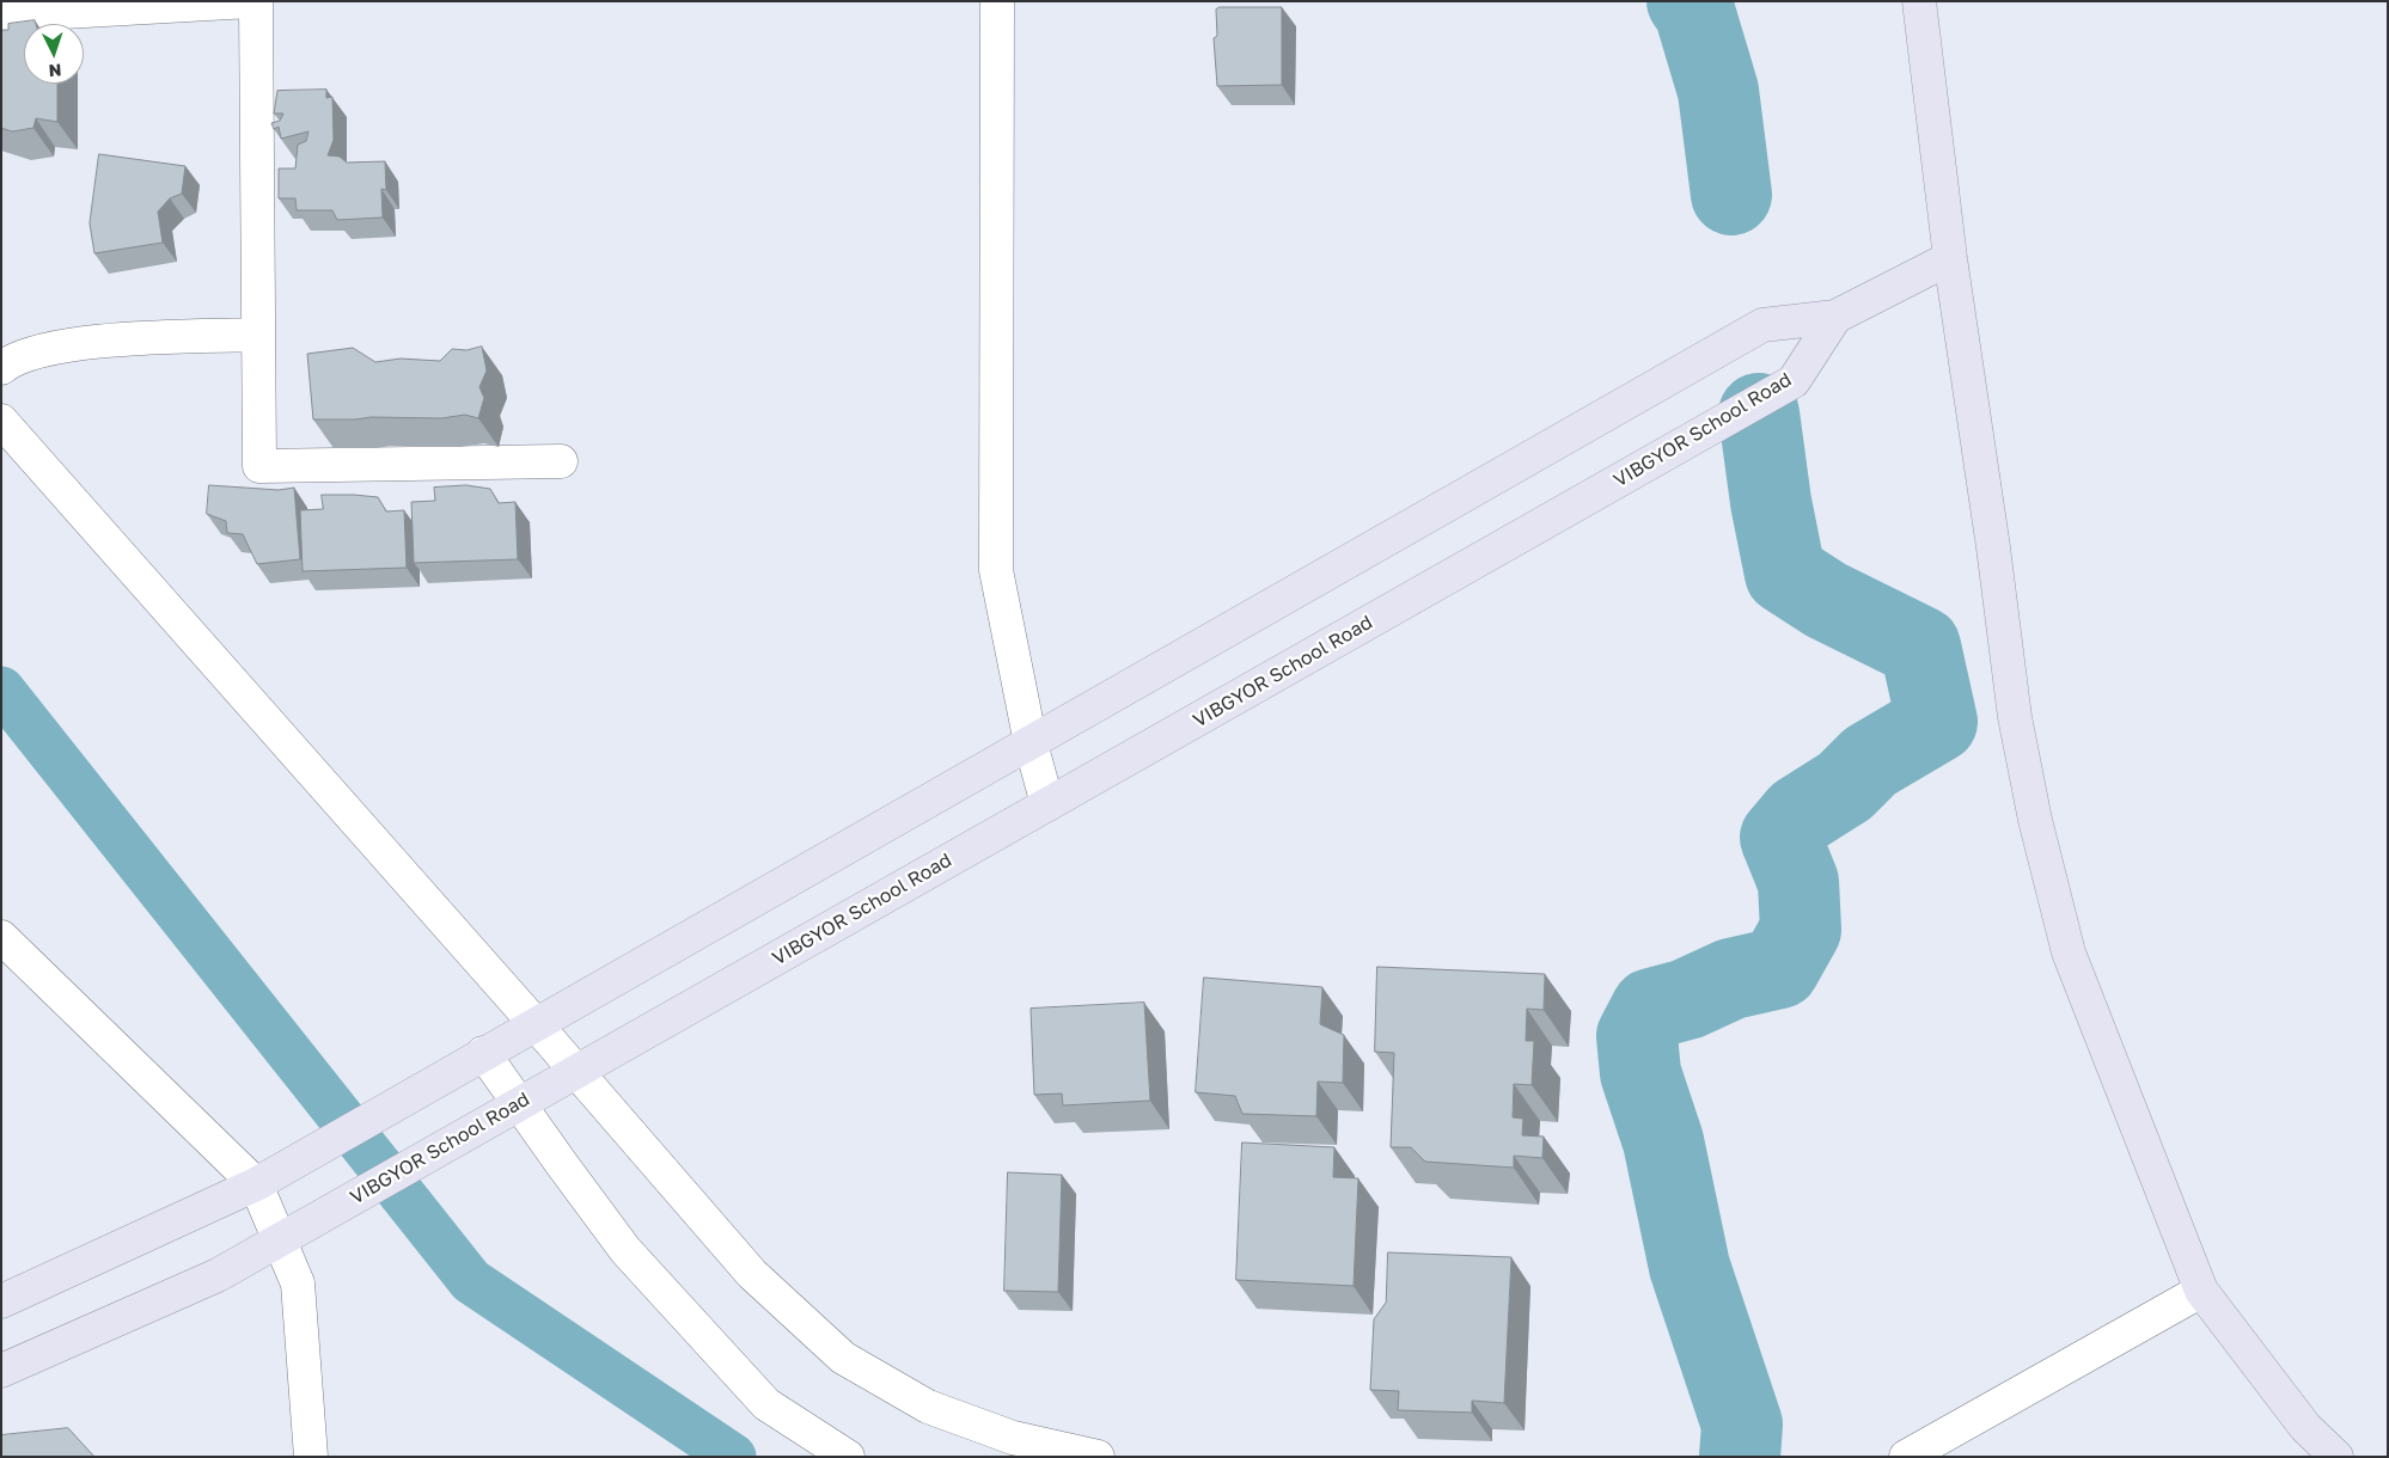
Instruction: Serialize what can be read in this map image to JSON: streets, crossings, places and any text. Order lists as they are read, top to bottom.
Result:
{
  "streets": {
    "main road": ["VIBGYOR School Road"]
  },
  "north": "bottom"
}
